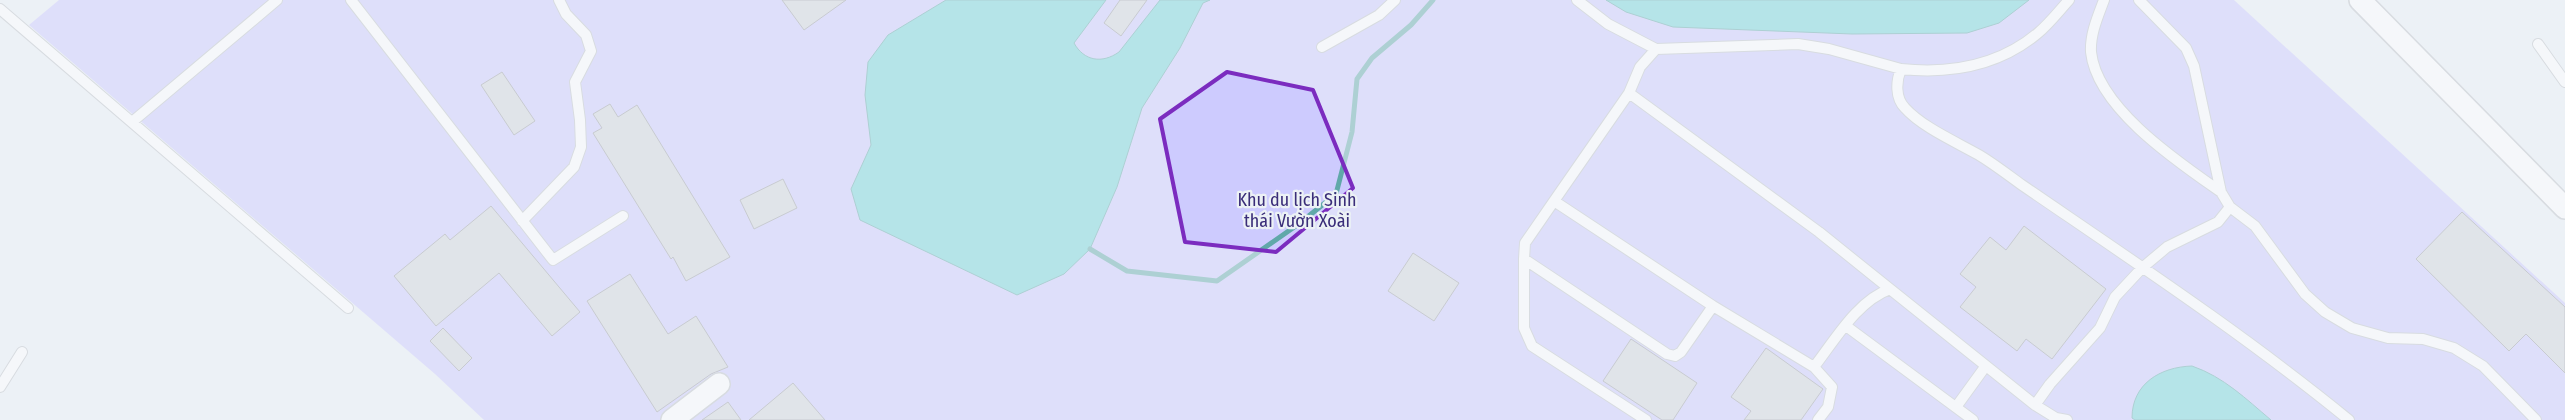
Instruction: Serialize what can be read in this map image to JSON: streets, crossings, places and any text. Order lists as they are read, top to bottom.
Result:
{
  "parks": ["Khu du lịch Sinh thái Vườn Xoài"]
}
